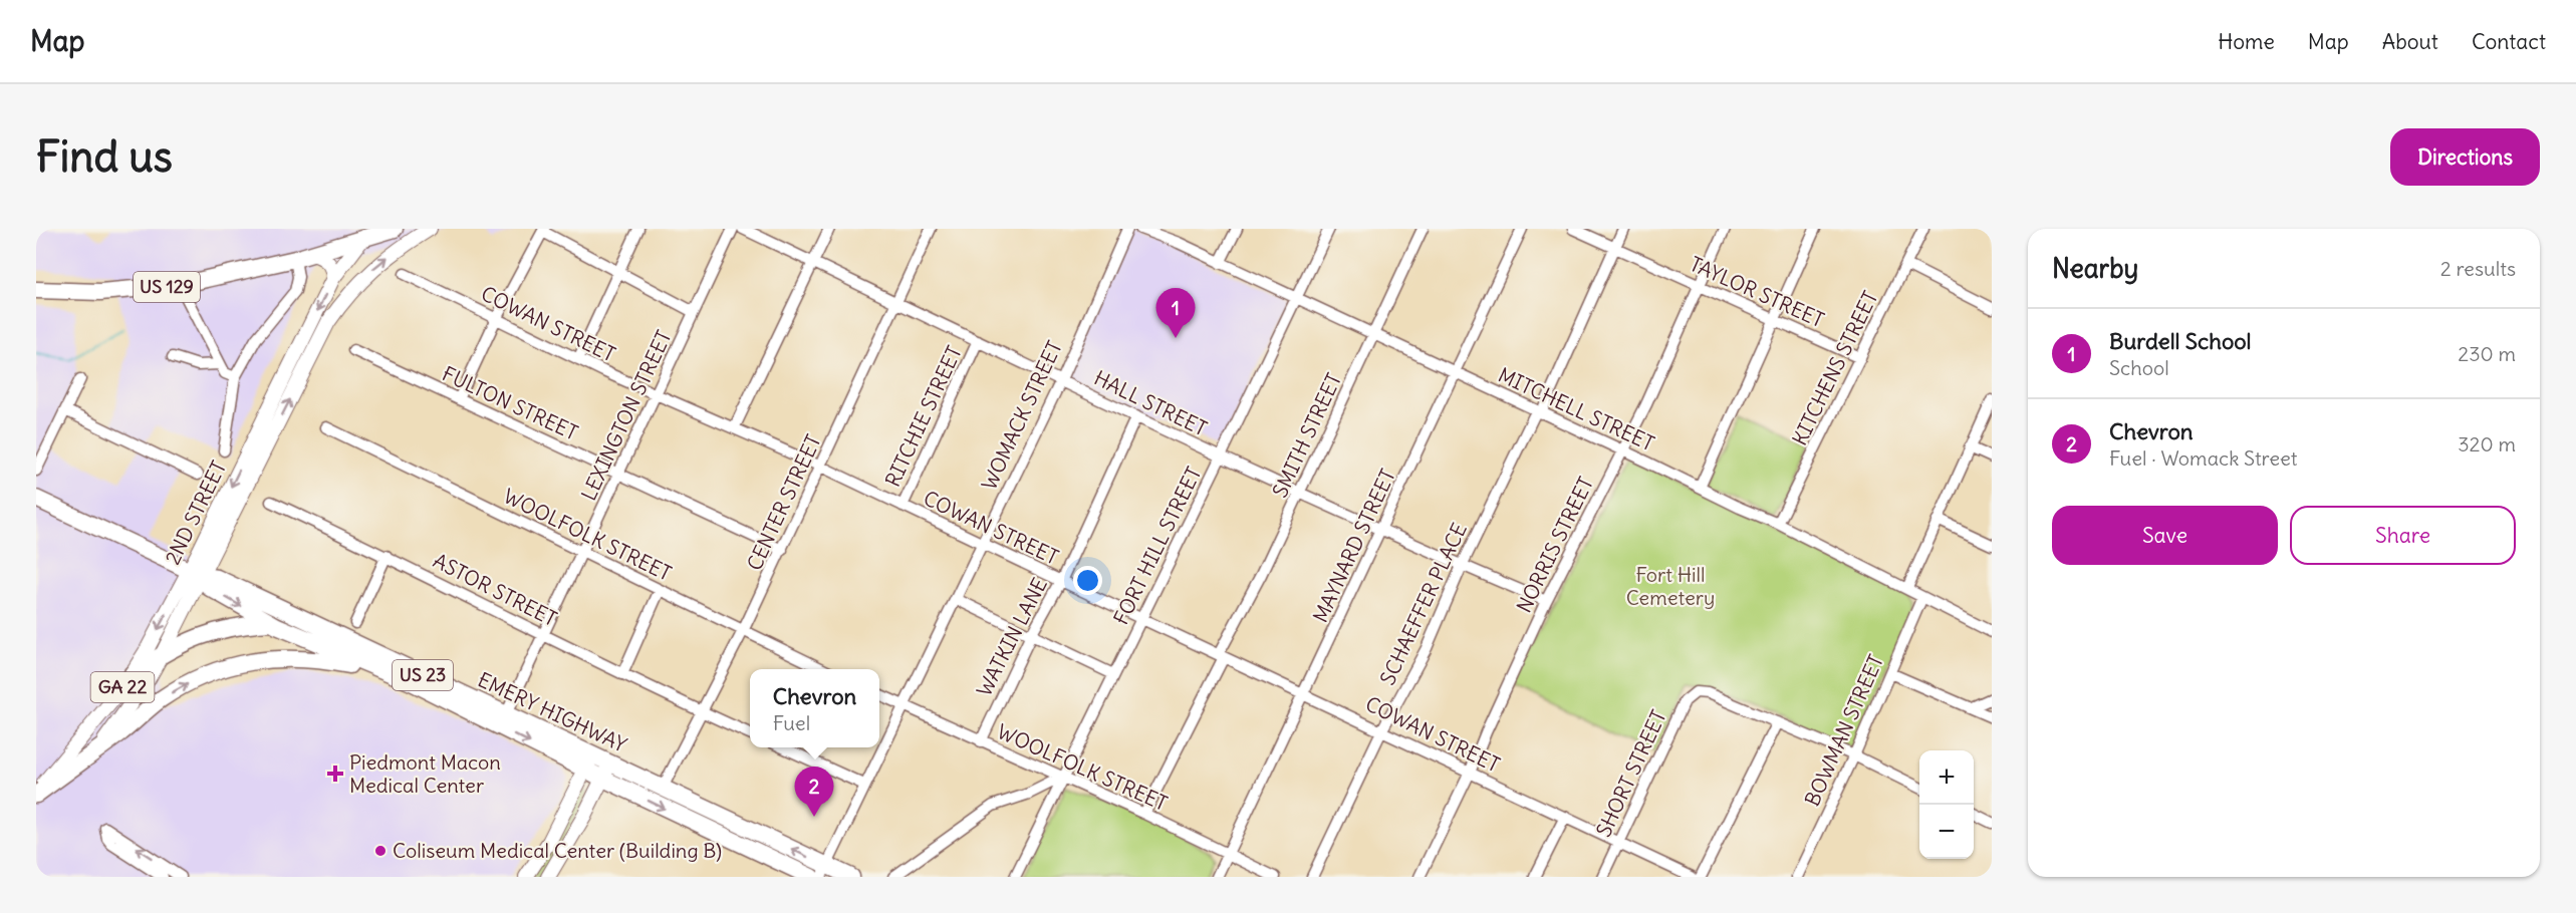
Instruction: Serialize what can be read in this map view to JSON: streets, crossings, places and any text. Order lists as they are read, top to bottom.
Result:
{
  "streets": {
    "highway": ["US 129", "US 23", "EMERY HIGHWAY"],
    "main road": ["2ND STREET", "GA 22"],
    "street": [
      "TAYLOR STREET",
      "COWAN STREET",
      "KITCHENS STREET",
      "FULTON STREET",
      "HALL STREET",
      "MITCHELL STREET",
      "LEXINGTON STREET",
      "WOMACK STREET",
      "RITCHIE STREET",
      "SMITH STREET",
      "CENTER STREET",
      "WOOLFOLK STREET",
      "NORRIS STREET",
      "FORT HILL STREET",
      "MAYNARD STREET",
      "ASTOR STREET",
      "SCHAEFFER PLACE",
      "WATKIN LANE",
      "BOWMAN STREET",
      "SHORT STREET"
    ]
  },
  "crossings": [
    ["US 129", "2ND STREET"],
    ["TAYLOR STREET", "KITCHENS STREET"],
    ["TAYLOR STREET", "NORRIS STREET"],
    ["TAYLOR STREET", "SCHAEFFER PLACE"],
    ["COWAN STREET", "LEXINGTON STREET"],
    ["COWAN STREET", "WOMACK STREET"],
    ["COWAN STREET", "RITCHIE STREET"],
    ["COWAN STREET", "SMITH STREET"],
    ["COWAN STREET", "CENTER STREET"],
    ["COWAN STREET", "NORRIS STREET"],
    ["COWAN STREET", "FORT HILL STREET"],
    ["COWAN STREET", "MAYNARD STREET"],
    ["COWAN STREET", "SCHAEFFER PLACE"],
    ["COWAN STREET", "WATKIN LANE"],
    ["COWAN STREET", "SHORT STREET"],
    ["KITCHENS STREET", "MITCHELL STREET"],
    ["FULTON STREET", "LEXINGTON STREET"],
    ["FULTON STREET", "CENTER STREET"],
    ["HALL STREET", "WOMACK STREET"],
    ["HALL STREET", "RITCHIE STREET"],
    ["HALL STREET", "SMITH STREET"],
    ["HALL STREET", "CENTER STREET"],
    ["HALL STREET", "NORRIS STREET"],
    ["HALL STREET", "FORT HILL STREET"],
    ["HALL STREET", "MAYNARD STREET"],
    ["HALL STREET", "SCHAEFFER PLACE"],
    ["HALL STREET", "WATKIN LANE"],
    ["MITCHELL STREET", "SMITH STREET"],
    ["MITCHELL STREET", "NORRIS STREET"],
    ["MITCHELL STREET", "FORT HILL STREET"],
    ["MITCHELL STREET", "MAYNARD STREET"],
    ["MITCHELL STREET", "SCHAEFFER PLACE"],
    ["MITCHELL STREET", "BOWMAN STREET"],
    ["LEXINGTON STREET", "WOOLFOLK STREET"],
    ["LEXINGTON STREET", "ASTOR STREET"],
    ["LEXINGTON STREET", "EMERY HIGHWAY"],
    ["WOMACK STREET", "WOOLFOLK STREET"],
    ["WOMACK STREET", "EMERY HIGHWAY"],
    ["SMITH STREET", "WOOLFOLK STREET"],
    ["CENTER STREET", "WOOLFOLK STREET"],
    ["CENTER STREET", "ASTOR STREET"],
    ["CENTER STREET", "EMERY HIGHWAY"],
    ["2ND STREET", "EMERY HIGHWAY"],
    ["WOOLFOLK STREET", "FORT HILL STREET"],
    ["WOOLFOLK STREET", "MAYNARD STREET"],
    ["WOOLFOLK STREET", "WATKIN LANE"]
  ],
  "parks": ["Fort Hill Cemetery"],
  "places": {
    "health": ["Piedmont Macon Medical Center"],
    "other": ["Coliseum Medical Center (Building B)"]
  },
  "page": {
    "header": "Map",
    "nav": [
      "Home",
      "Map",
      "About",
      "Contact"
    ],
    "buttons": [
      "Directions",
      ["Save", "Share"]
    ],
    "title": "Find us",
    "heading": ["Nearby", "2 results"],
    "pins": ["1", "2"],
    "list": [
      {
        "mark": "1",
        "name": "Burdell School",
        "note": "School",
        "value": "230 m"
      },
      {
        "mark": "2",
        "name": "Chevron",
        "note": "Fuel · Womack Street",
        "value": "320 m"
      }
    ],
    "popup": ["Chevron", "Fuel"],
    "map_buttons": ["+", "−"]
  }
}
